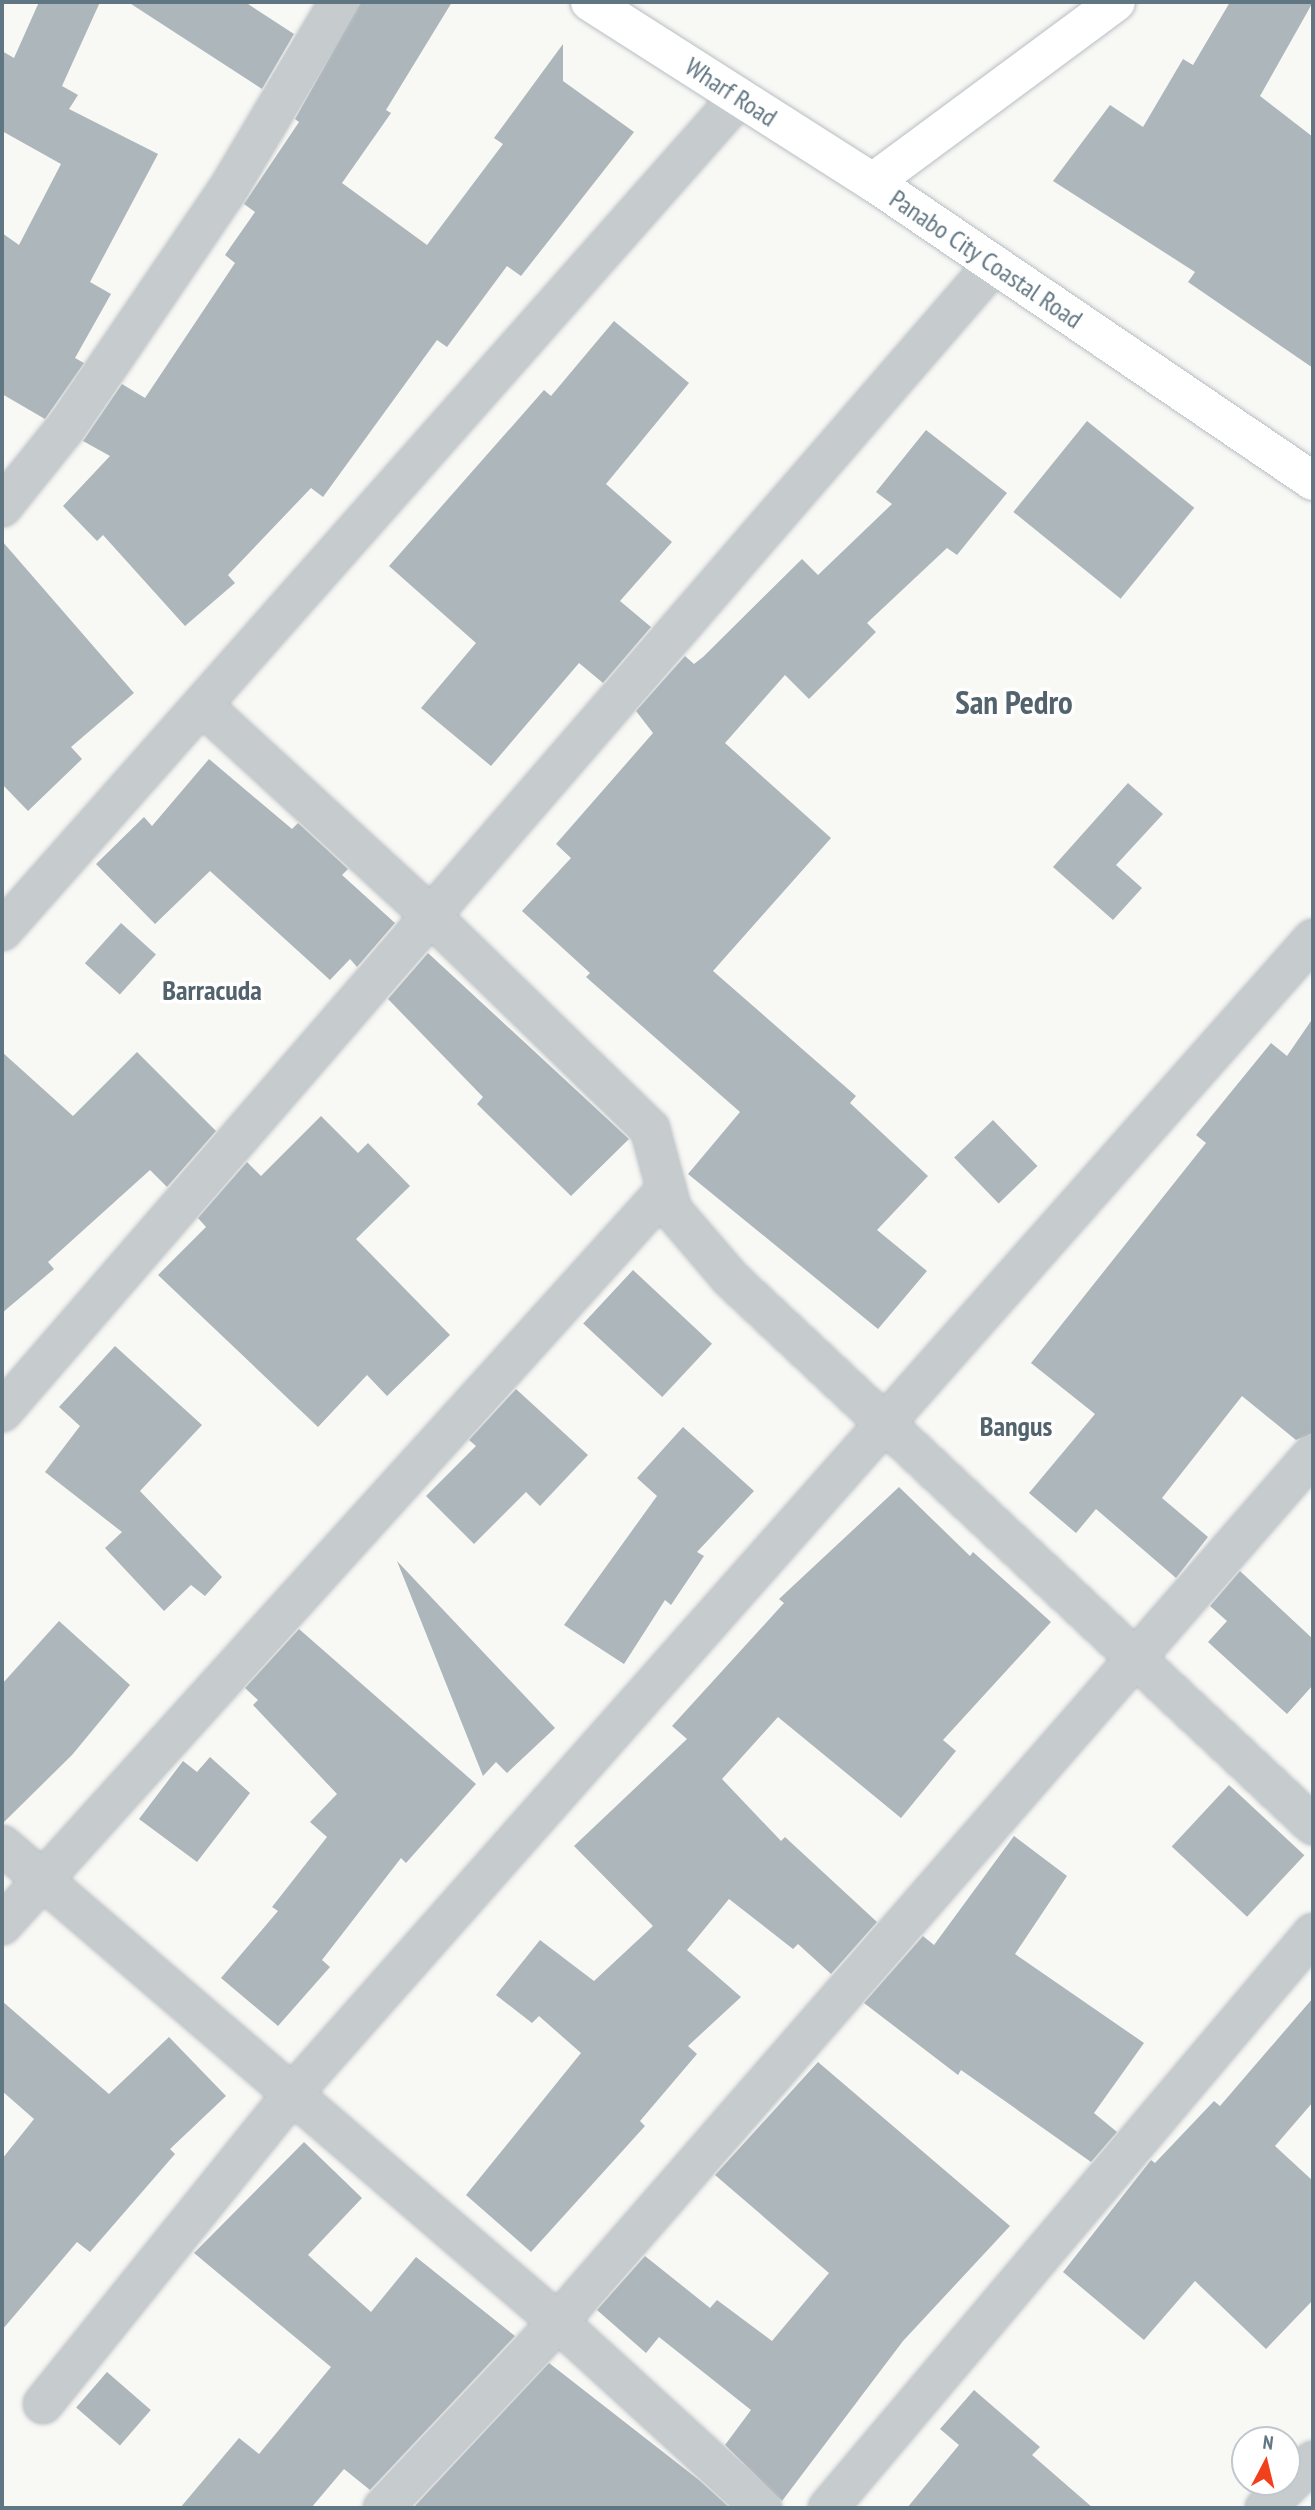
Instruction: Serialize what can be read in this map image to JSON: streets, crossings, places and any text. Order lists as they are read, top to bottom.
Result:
{
  "streets": {
    "main road": ["Wharf Road", "Panabo City Coastal Road"]
  },
  "crossings": [
    ["Wharf Road", "Panabo City Coastal Road"]
  ],
  "districts": ["San Pedro", "Barracuda", "Bangus"],
  "north": "top"
}
